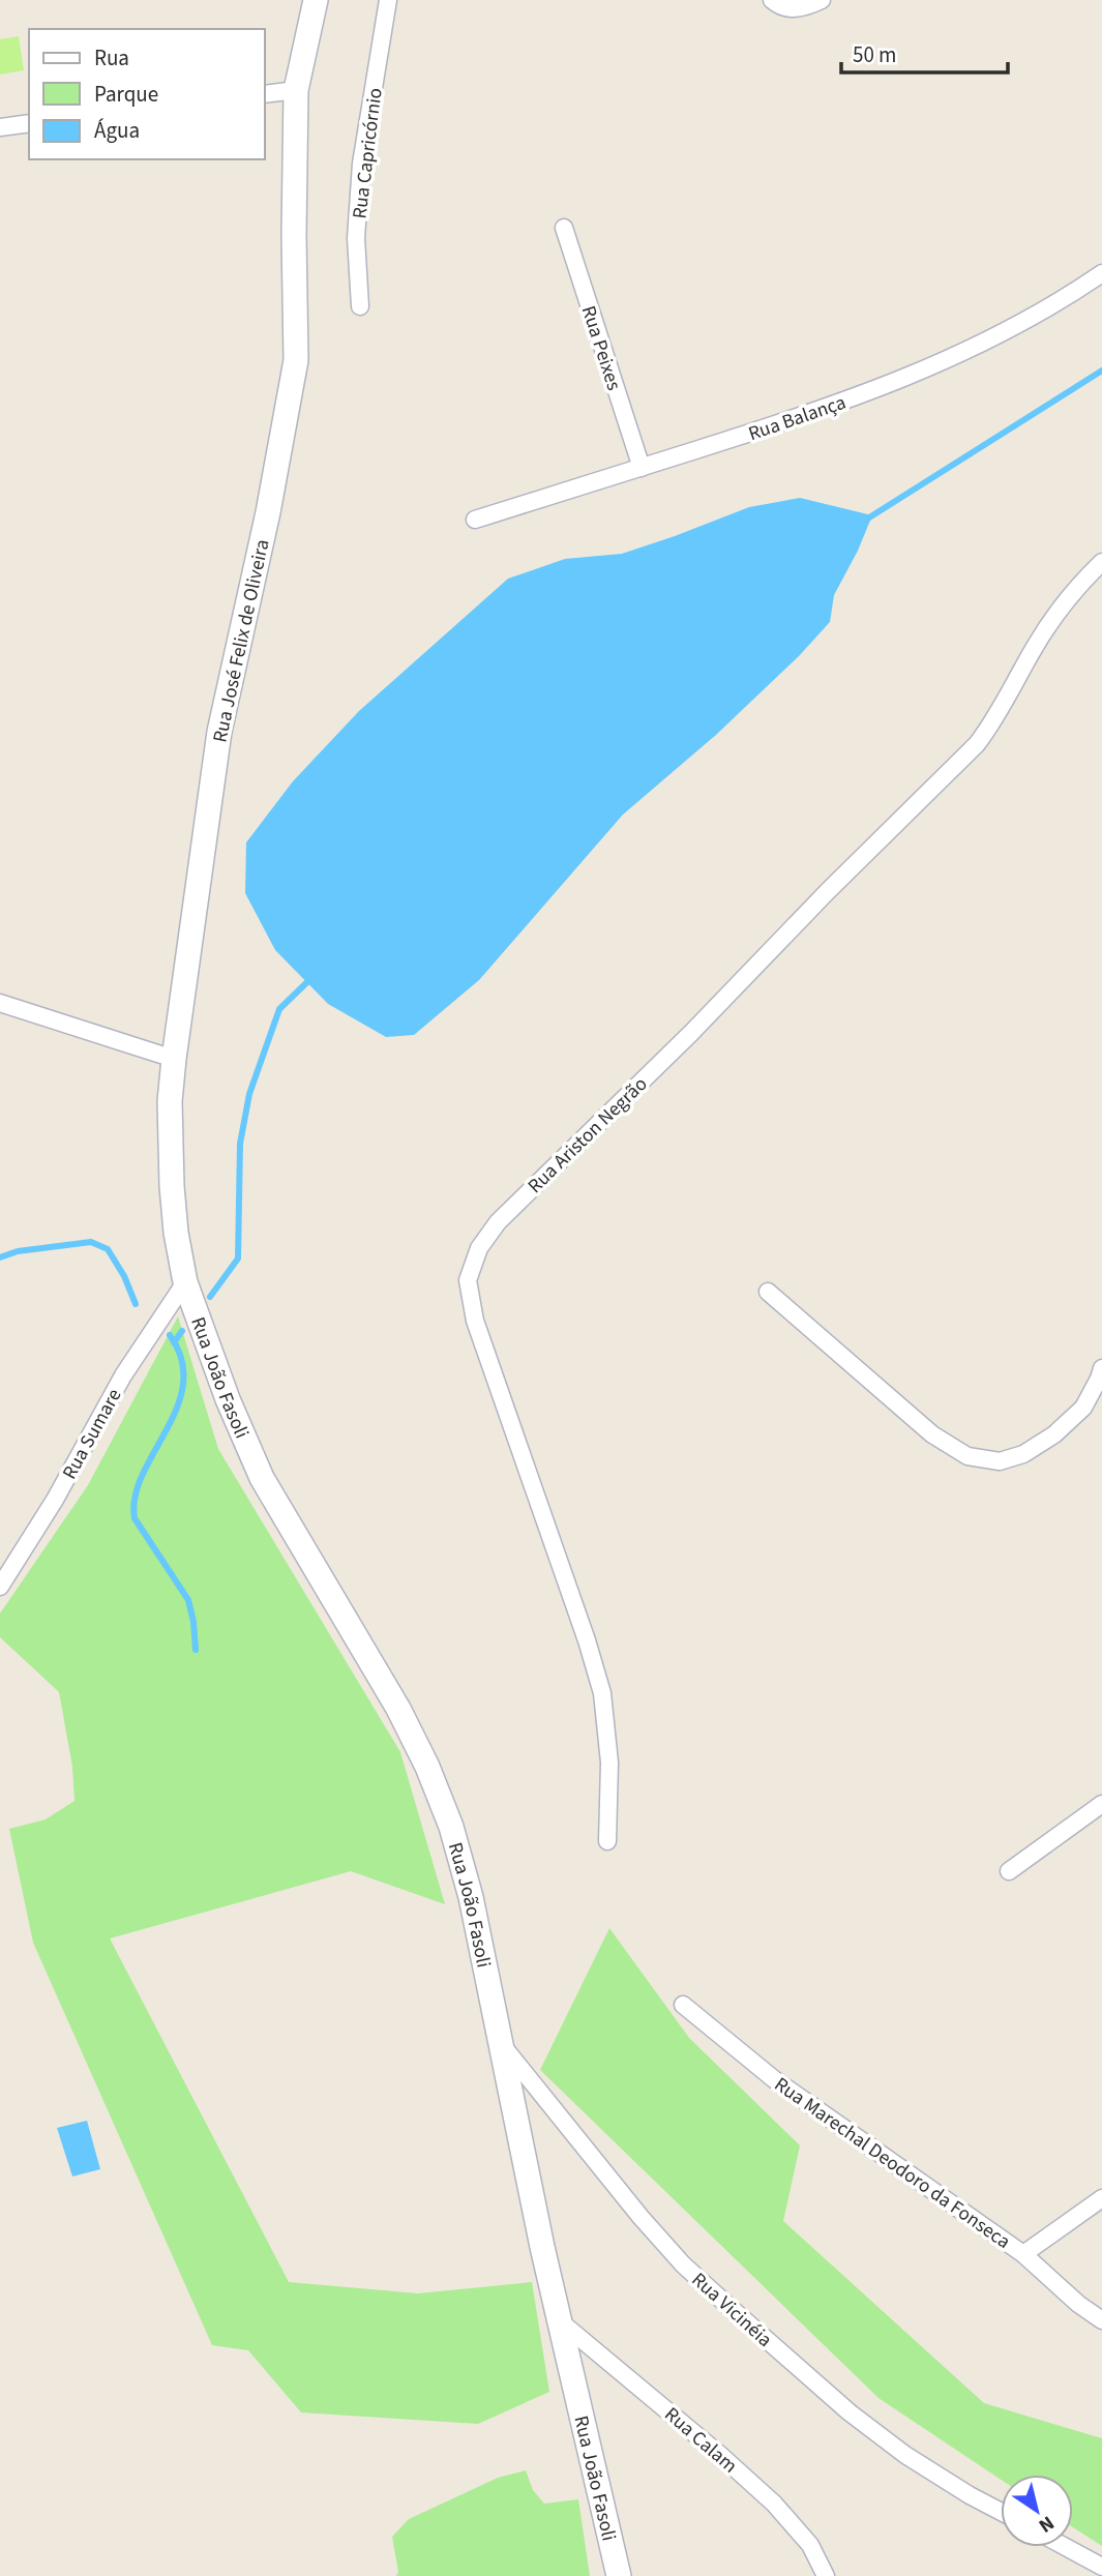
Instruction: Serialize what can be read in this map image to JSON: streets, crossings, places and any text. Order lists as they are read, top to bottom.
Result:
{
  "streets": {
    "main road": ["Rua José Felix de Oliveira", "Rua João Fasoli"],
    "street": [
      "Rua Capricórnio",
      "Rua Peixes",
      "Rua Balança",
      "Rua Ariston Negrão",
      "Rua Sumare",
      "Rua Marechal Deodoro da Fonseca",
      "Rua Vicinéia",
      "Rua Calam"
    ]
  },
  "crossings": [
    ["Rua Peixes", "Rua Balança"],
    ["Rua José Felix de Oliveira", "Rua João Fasoli"],
    ["Rua José Felix de Oliveira", "Rua Sumare"],
    ["Rua João Fasoli", "Rua Sumare"],
    ["Rua João Fasoli", "Rua Vicinéia"],
    ["Rua João Fasoli", "Rua Calam"]
  ],
  "legend": ["Rua", "Parque", "Água"],
  "scale_bar": "50 m",
  "north": "bottom right"
}
